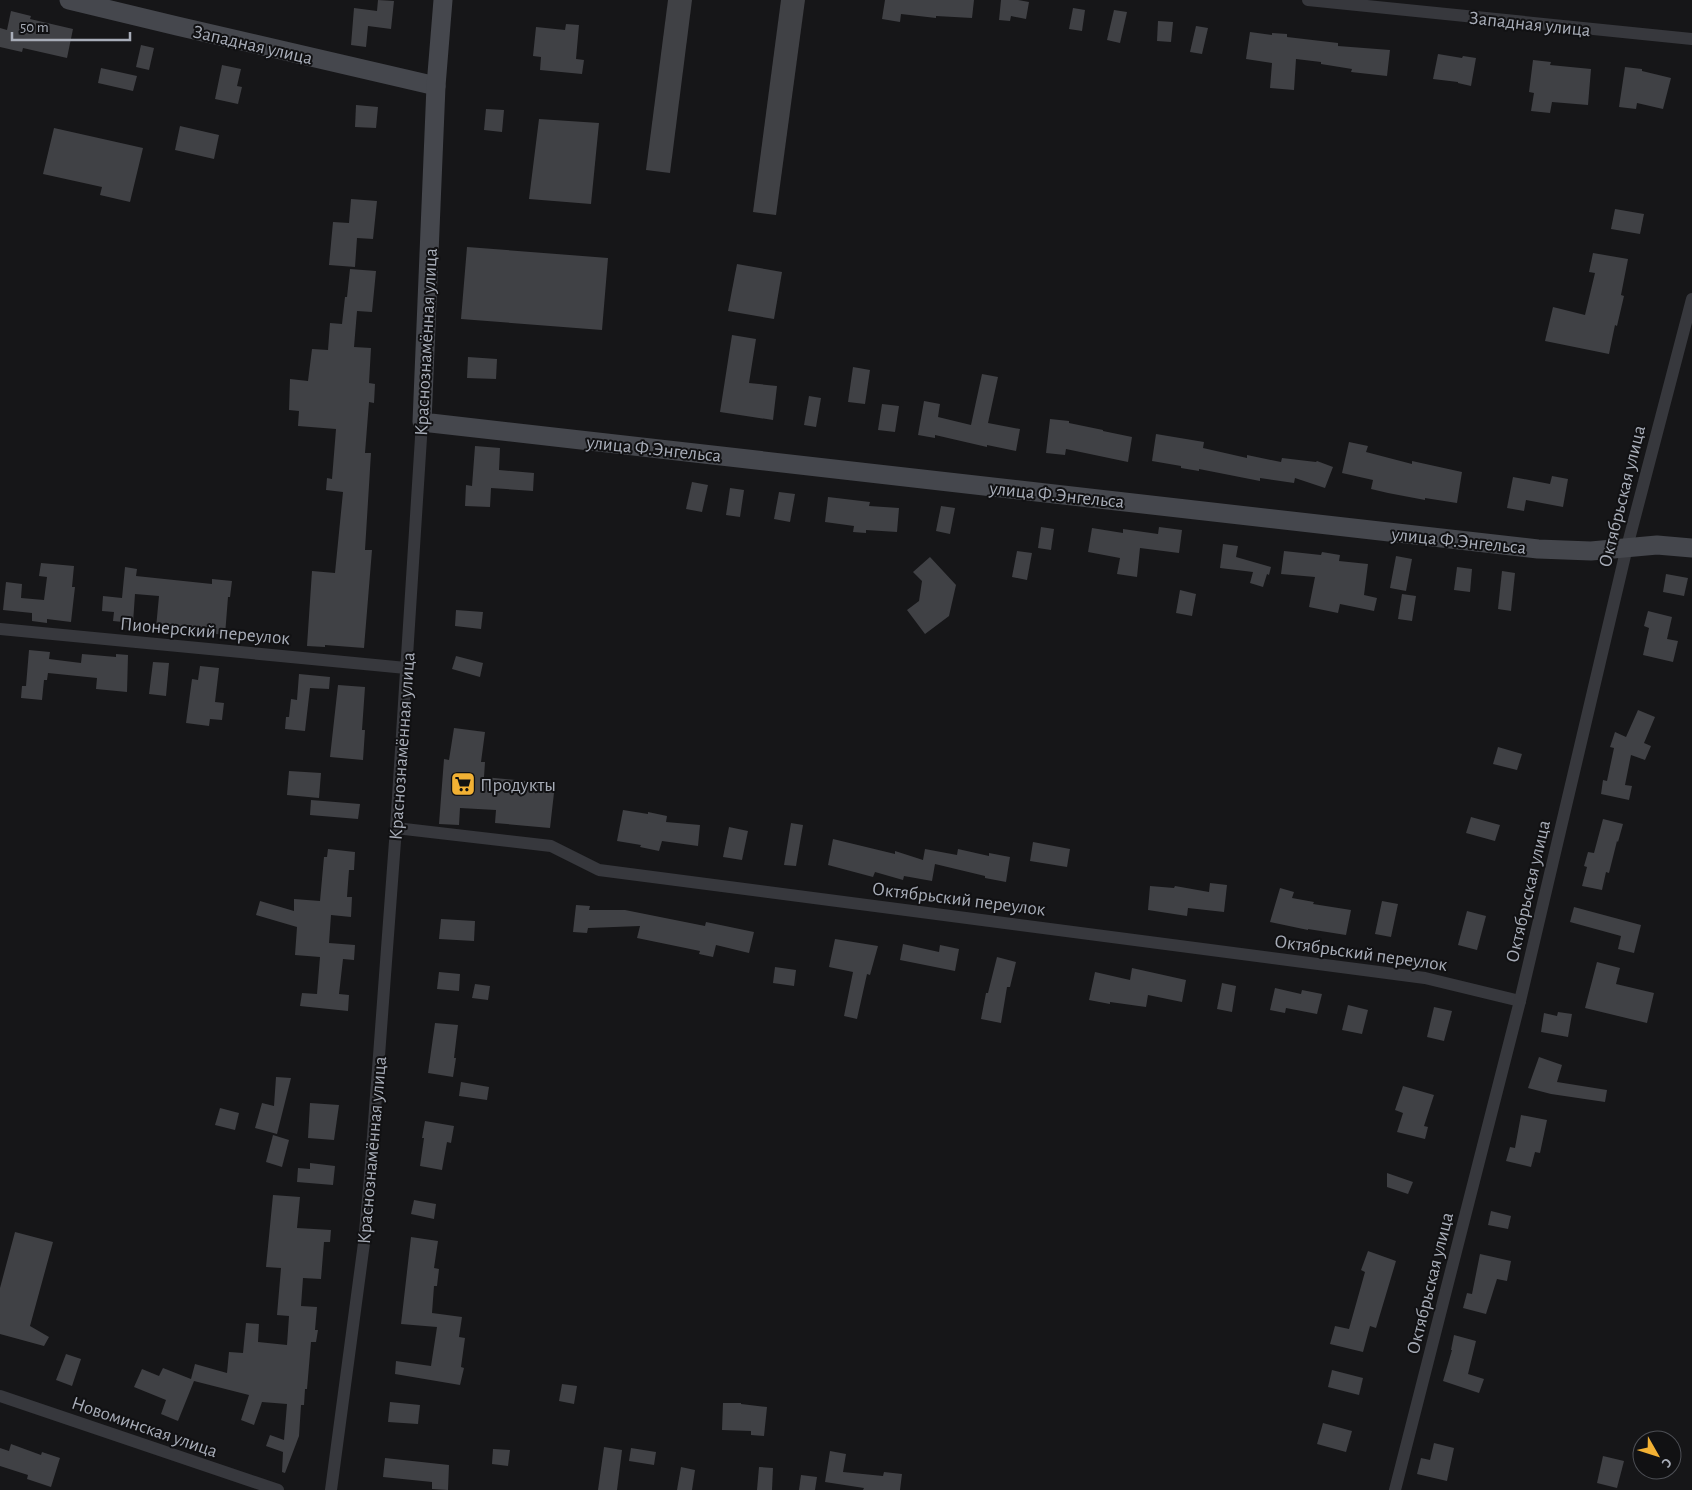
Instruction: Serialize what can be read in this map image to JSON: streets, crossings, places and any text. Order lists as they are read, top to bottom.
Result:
{
  "streets": {
    "main road": ["Западная улица", "Краснознамённая улица", "улица Ф.Энгельса"],
    "street": [
      "Октябрьская улица",
      "Пионерский переулок",
      "Октябрьский переулок",
      "Новоминская улица"
    ]
  },
  "crossings": [
    ["Западная улица", "Краснознамённая улица"],
    ["Краснознамённая улица", "улица Ф.Энгельса"],
    ["Краснознамённая улица", "Пионерский переулок"],
    ["Краснознамённая улица", "Октябрьский переулок"],
    ["улица Ф.Энгельса", "Октябрьская улица"],
    ["Октябрьская улица", "Октябрьский переулок"]
  ],
  "places": {
    "supermarket": ["Продукты"]
  },
  "scale_bar": "50 m",
  "north": "bottom right"
}
